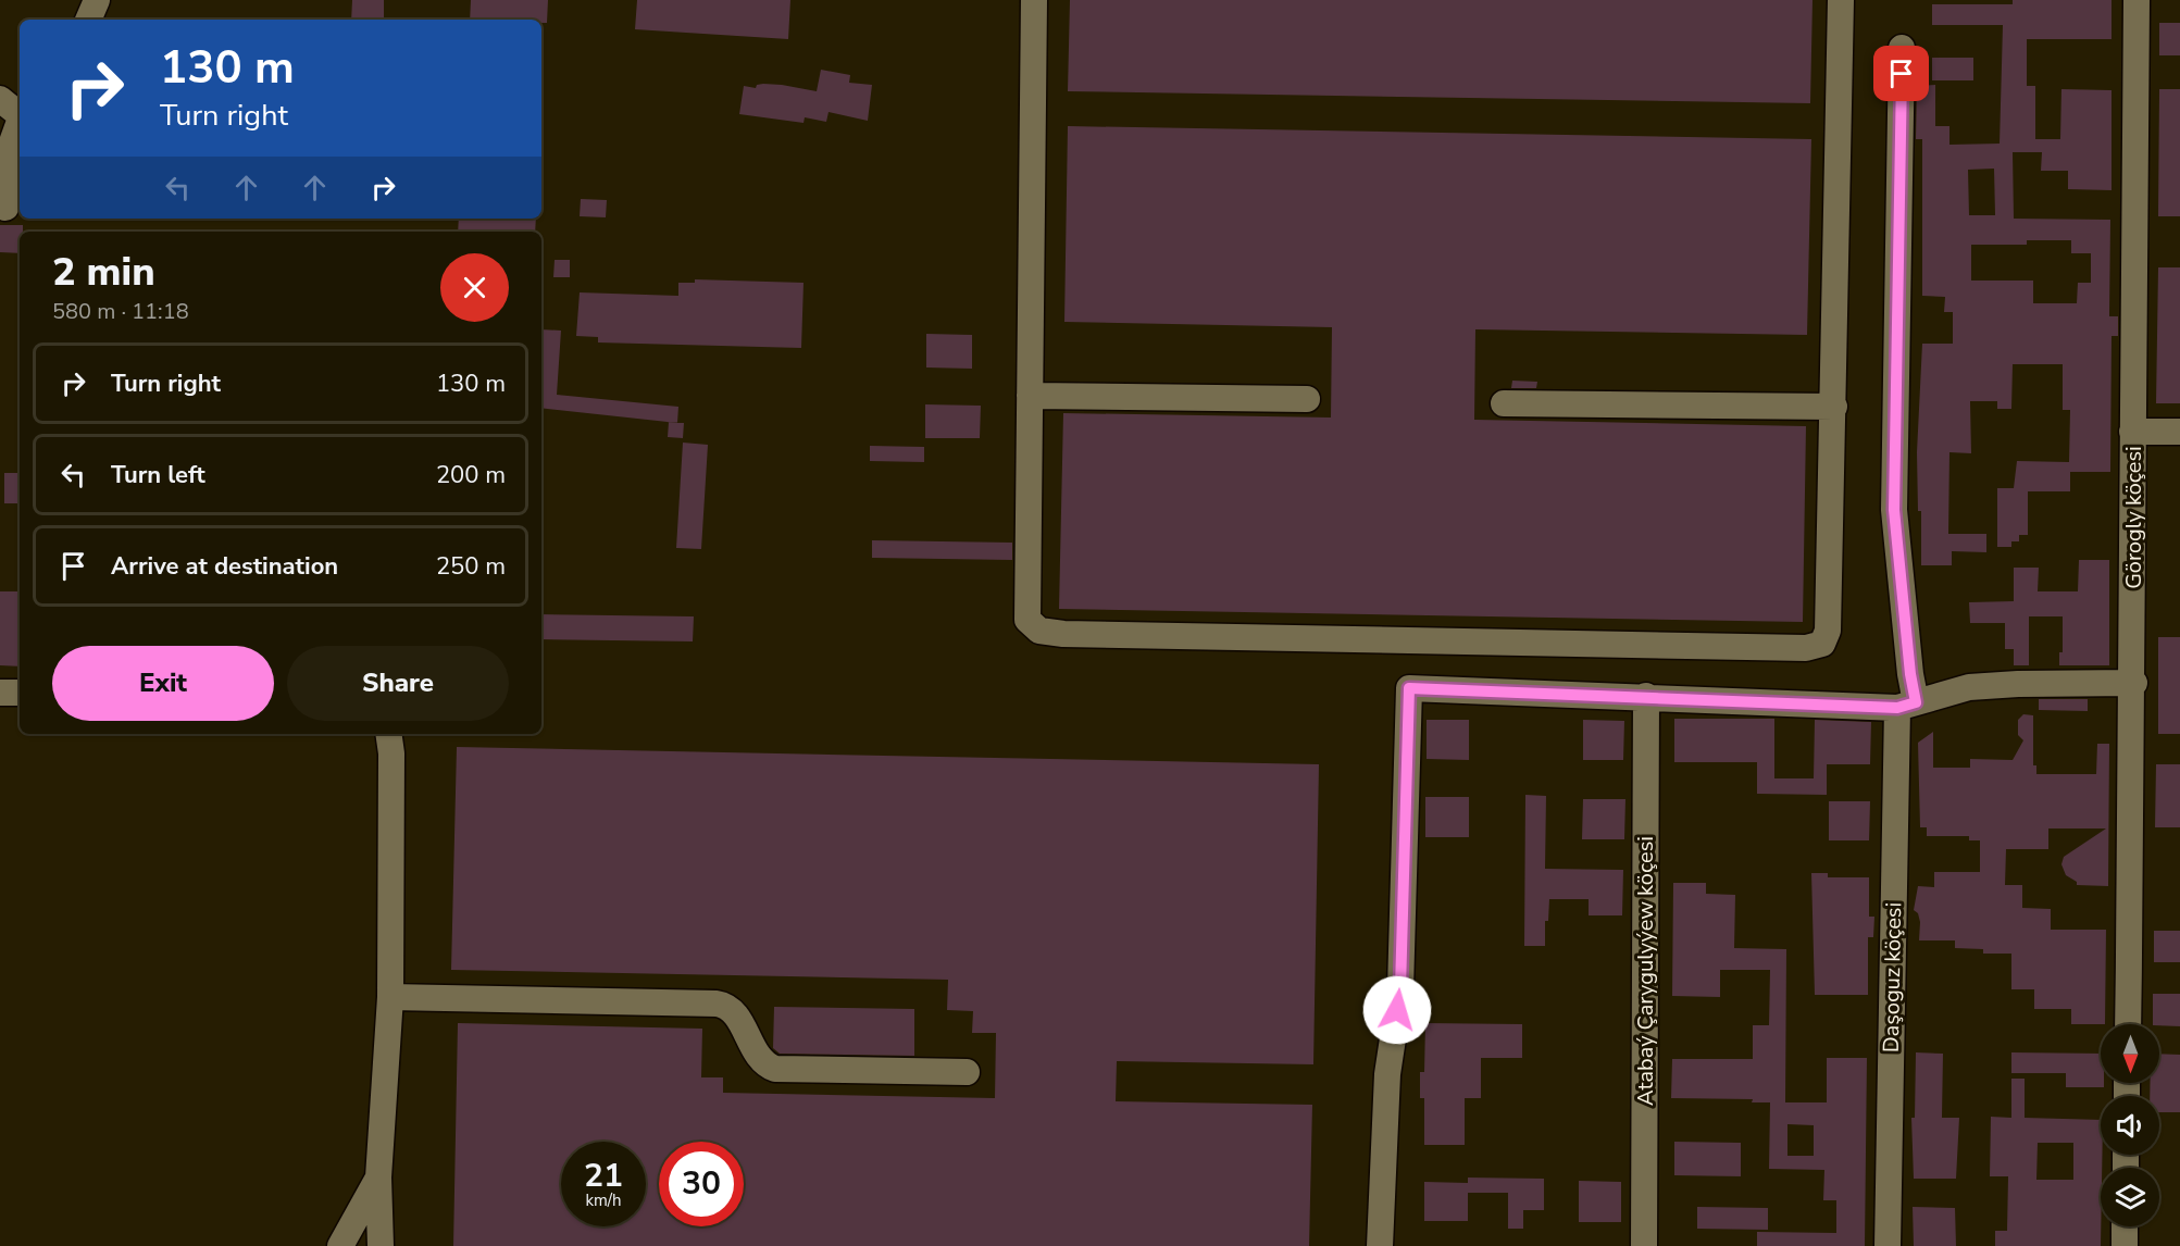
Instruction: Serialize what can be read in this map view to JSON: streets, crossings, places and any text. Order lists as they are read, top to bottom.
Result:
{
  "streets": {
    "street": ["Görogly köçesi", "Atabaý Çarygulyýew köçesi", "Daşoguz köçesi"]
  },
  "north": "bottom",
  "page": {
    "turn": ["130 m", "Turn right"],
    "heading": ["2 min", "580 m · 11:18"],
    "list": [
      {
        "name": "Turn right",
        "value": "130 m"
      },
      {
        "name": "Turn left",
        "value": "200 m"
      },
      {
        "name": "Arrive at destination",
        "value": "250 m"
      }
    ],
    "buttons": ["Exit", "Share"],
    "speed": "21 km/h",
    "limit": "30"
  }
}
